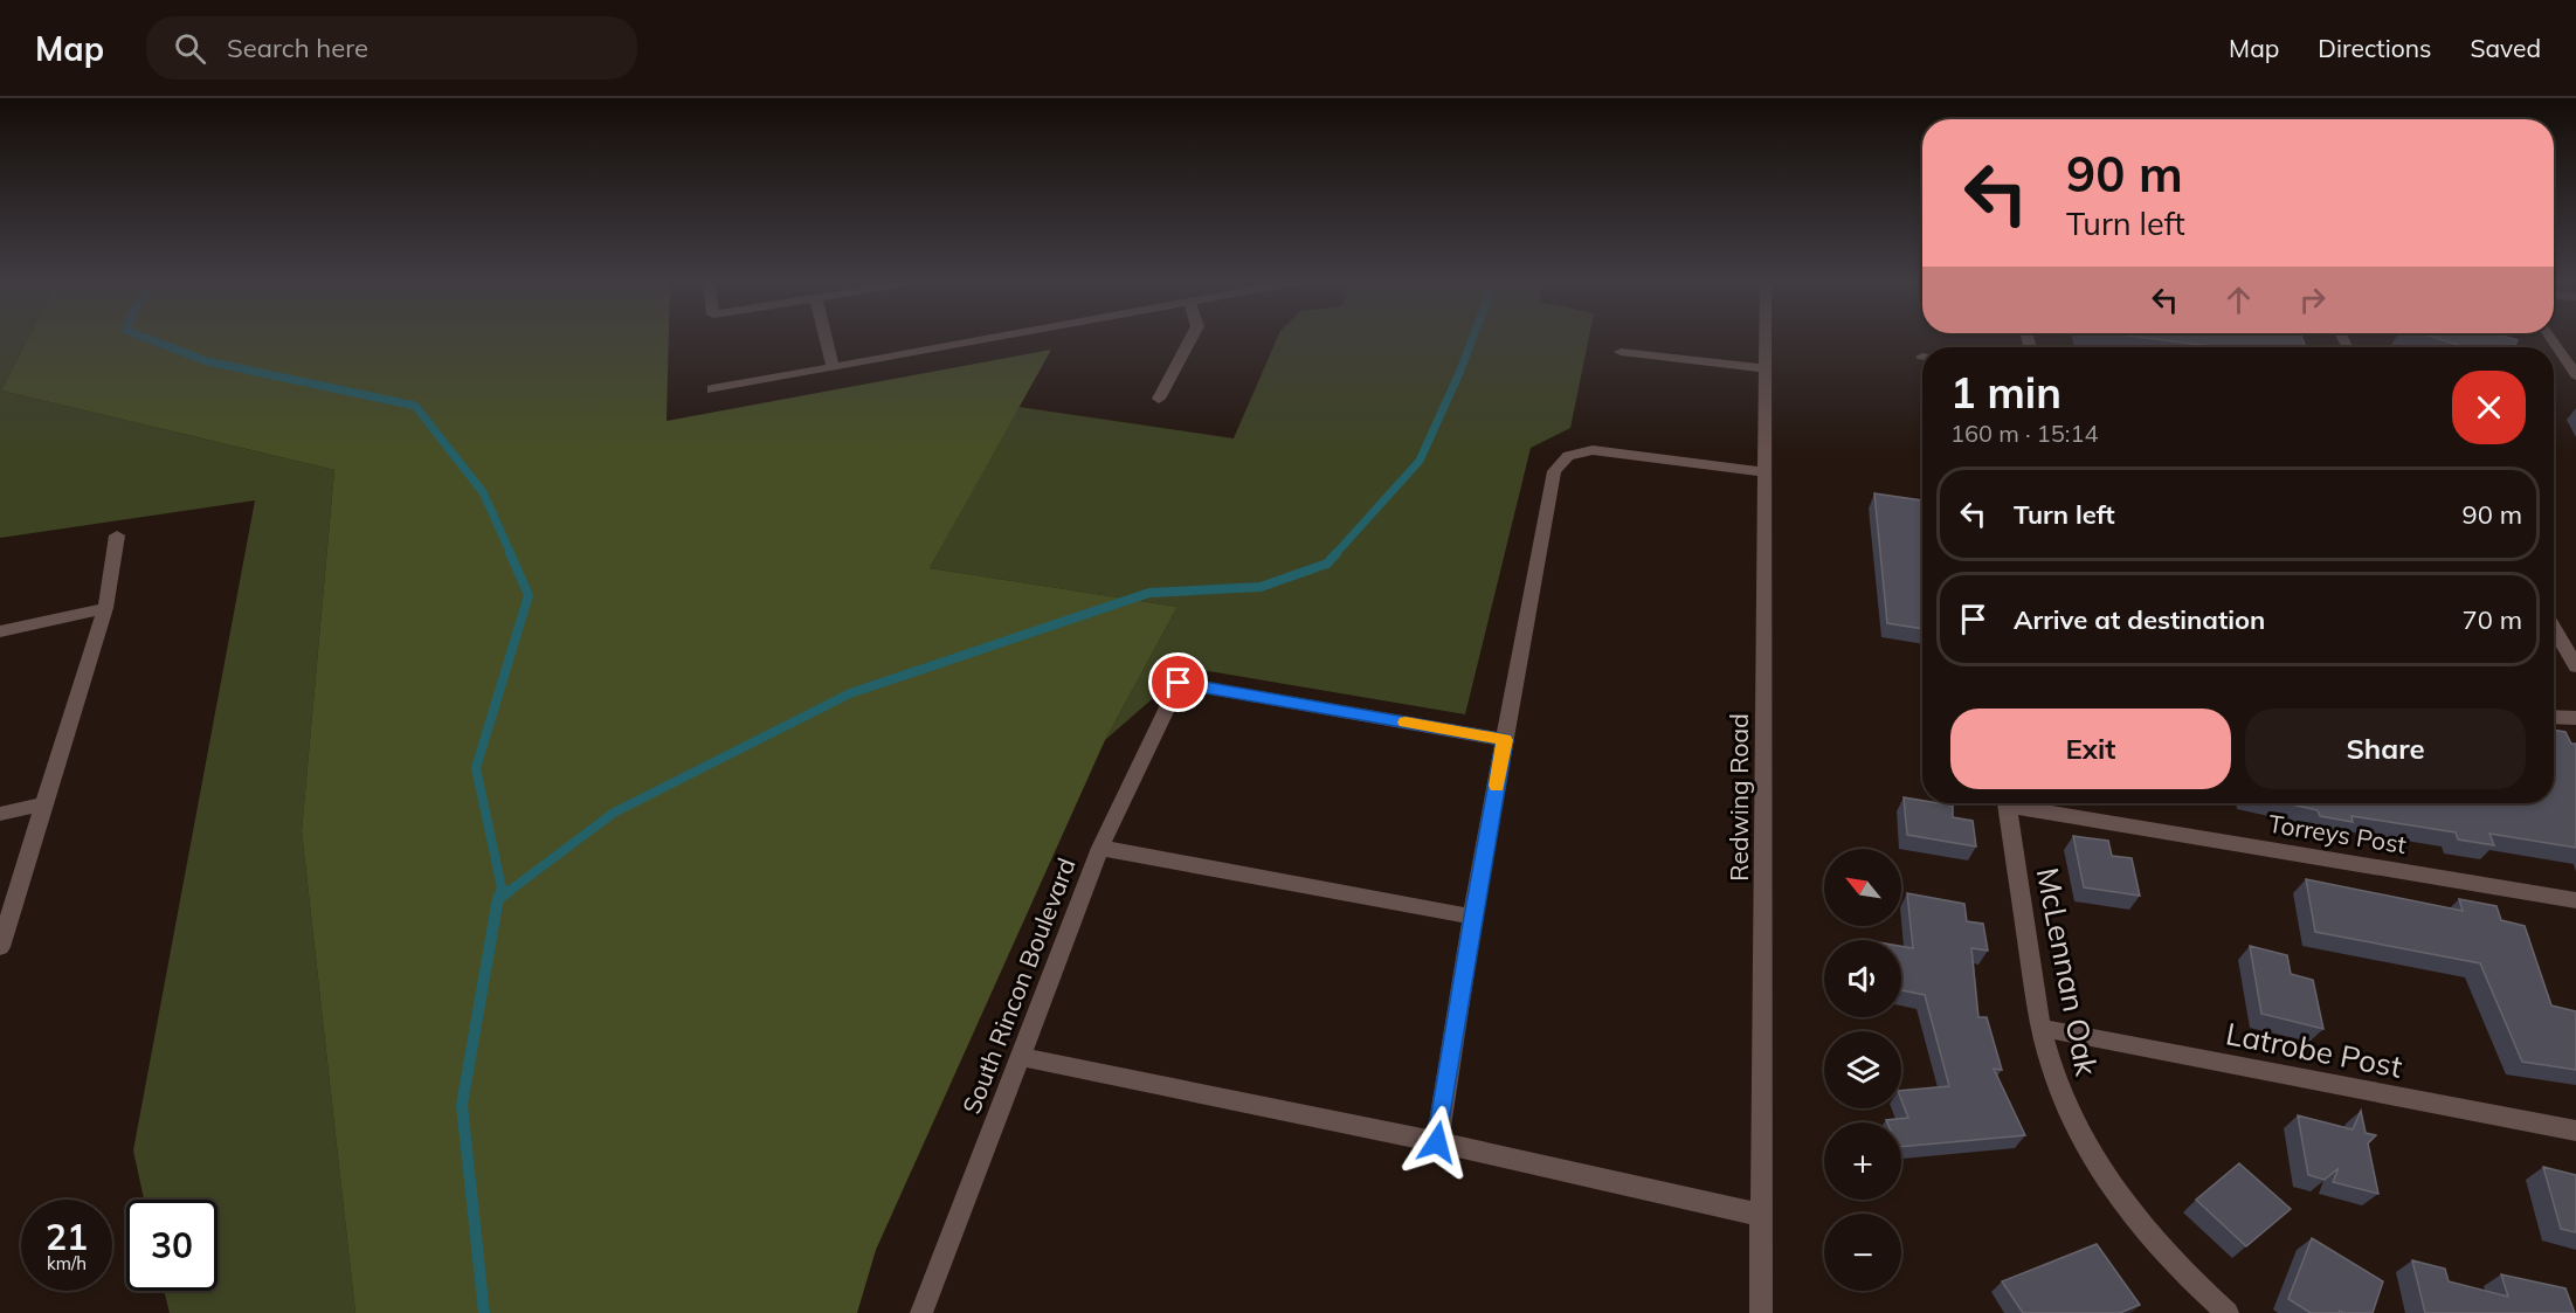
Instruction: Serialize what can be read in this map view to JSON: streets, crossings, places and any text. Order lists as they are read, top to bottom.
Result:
{
  "streets": {
    "street": [
      "Redwing Road",
      "Torreys Post",
      "McLennan Oak",
      "South Rincon Boulevard",
      "Latrobe Post"
    ]
  },
  "crossings": [
    ["McLennan Oak", "Latrobe Post"]
  ],
  "north": "top left",
  "page": {
    "header": "Map",
    "search": "Search here",
    "nav": ["Map", "Directions", "Saved"],
    "turn": ["90 m", "Turn left"],
    "heading": ["1 min", "160 m · 15:14"],
    "list": [
      {
        "name": "Turn left",
        "value": "90 m"
      },
      {
        "name": "Arrive at destination",
        "value": "70 m"
      }
    ],
    "buttons": ["Exit", "Share"],
    "map_buttons": ["+", "−"],
    "speed": "21 km/h",
    "limit": "30"
  }
}
